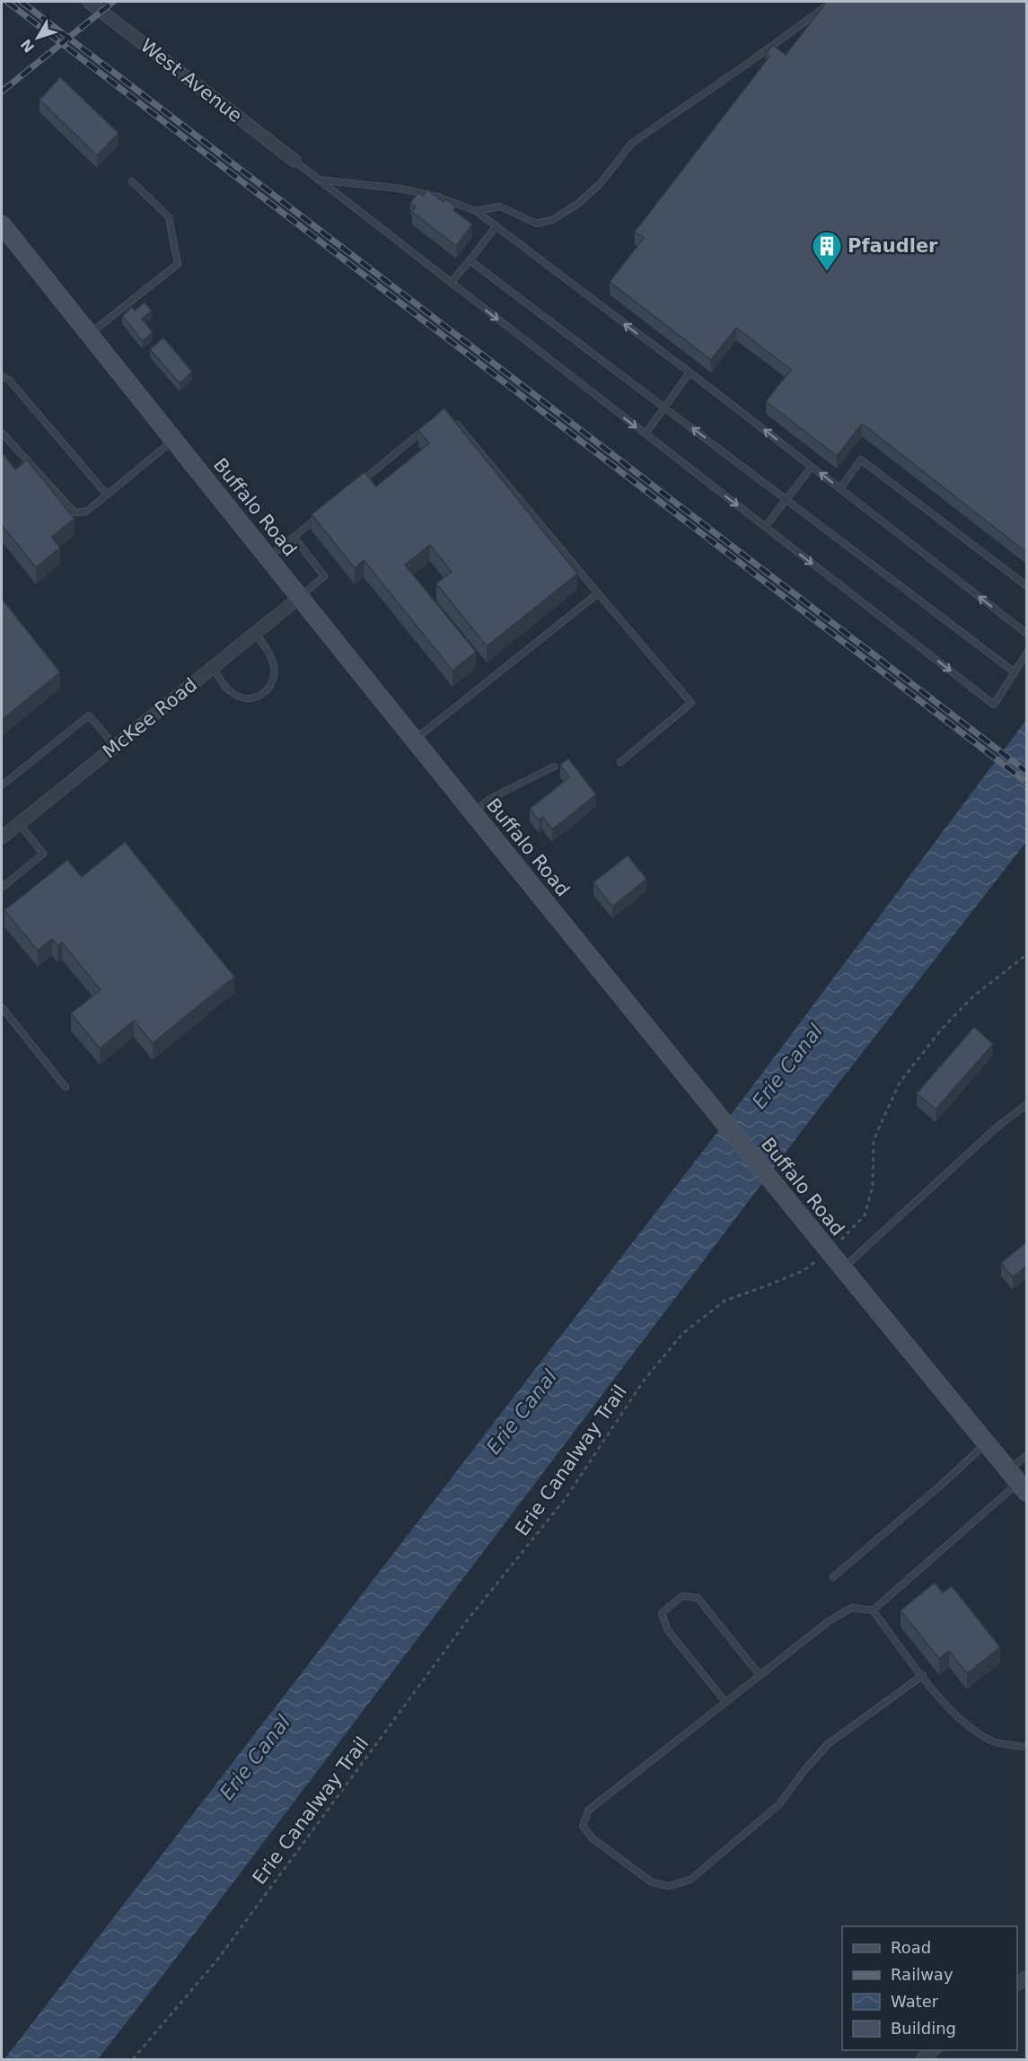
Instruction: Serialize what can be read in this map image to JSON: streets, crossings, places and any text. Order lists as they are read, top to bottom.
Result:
{
  "streets": {
    "main road": ["Buffalo Road"],
    "street": ["West Avenue", "McKee Road"],
    "path": ["Erie Canalway Trail"]
  },
  "crossings": [
    ["Buffalo Road", "McKee Road"],
    ["Buffalo Road", "Erie Canalway Trail"]
  ],
  "water": ["Erie Canal"],
  "places": {
    "building": ["Pfaudler"]
  },
  "legend": [
    "Road",
    "Railway",
    "Water",
    "Building"
  ],
  "north": "bottom left"
}
